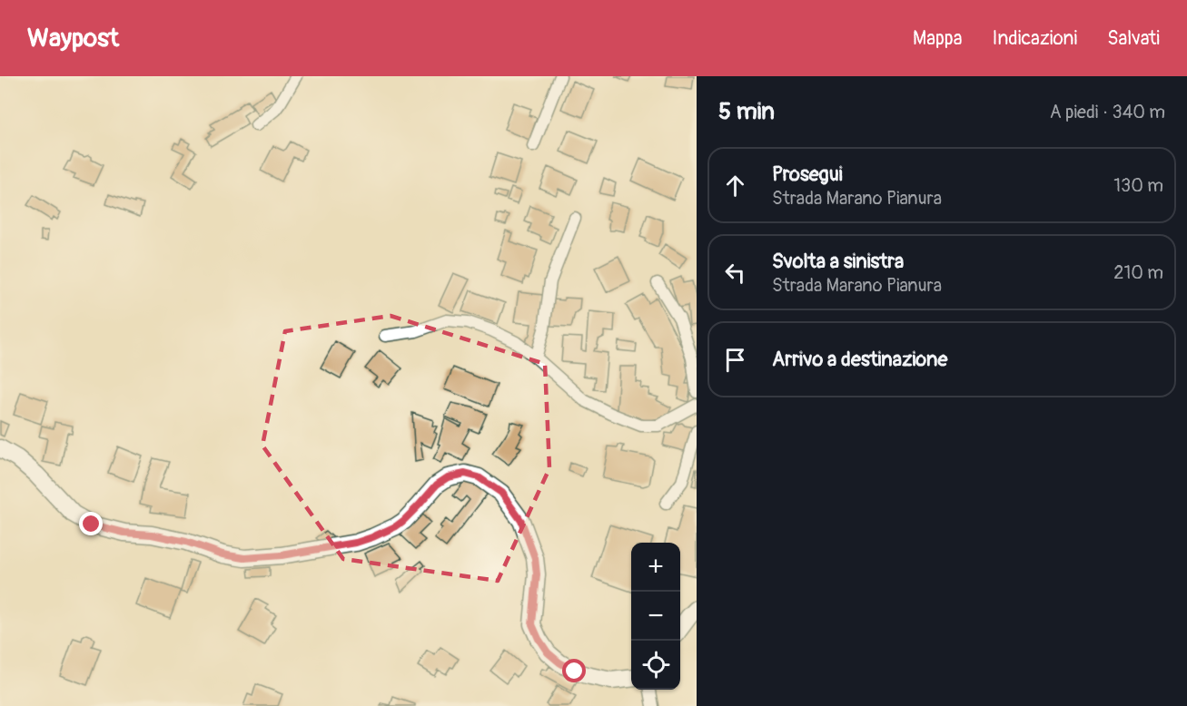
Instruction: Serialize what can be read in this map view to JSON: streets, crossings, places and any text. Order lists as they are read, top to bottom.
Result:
{
  "page": {
    "header": "Waypost",
    "nav": ["Mappa", "Indicazioni", "Salvati"],
    "heading": ["5 min", "A piedi · 340 m"],
    "list": [
      ["Prosegui", "Strada Marano Pianura", "130 m"],
      ["Svolta a sinistra", "Strada Marano Pianura", "210 m"],
      "Arrivo a destinazione"
    ],
    "map_buttons": ["+", "−"]
  }
}
